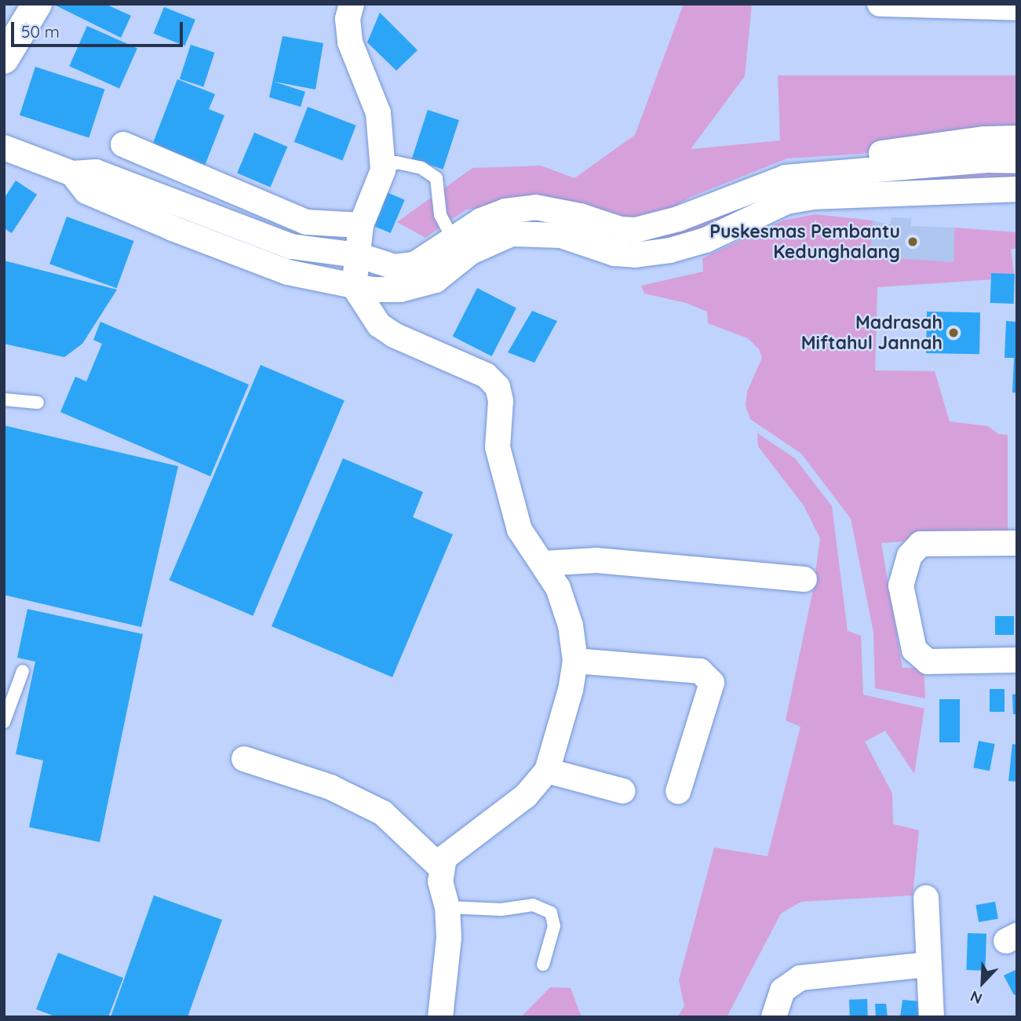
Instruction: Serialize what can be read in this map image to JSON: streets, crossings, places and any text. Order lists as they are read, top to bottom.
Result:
{
  "places": ["Puskesmas Pembantu Kedunghalang", "Madrasah Miftahul Jannah"],
  "scale_bar": "50 m",
  "north": "bottom left"
}
